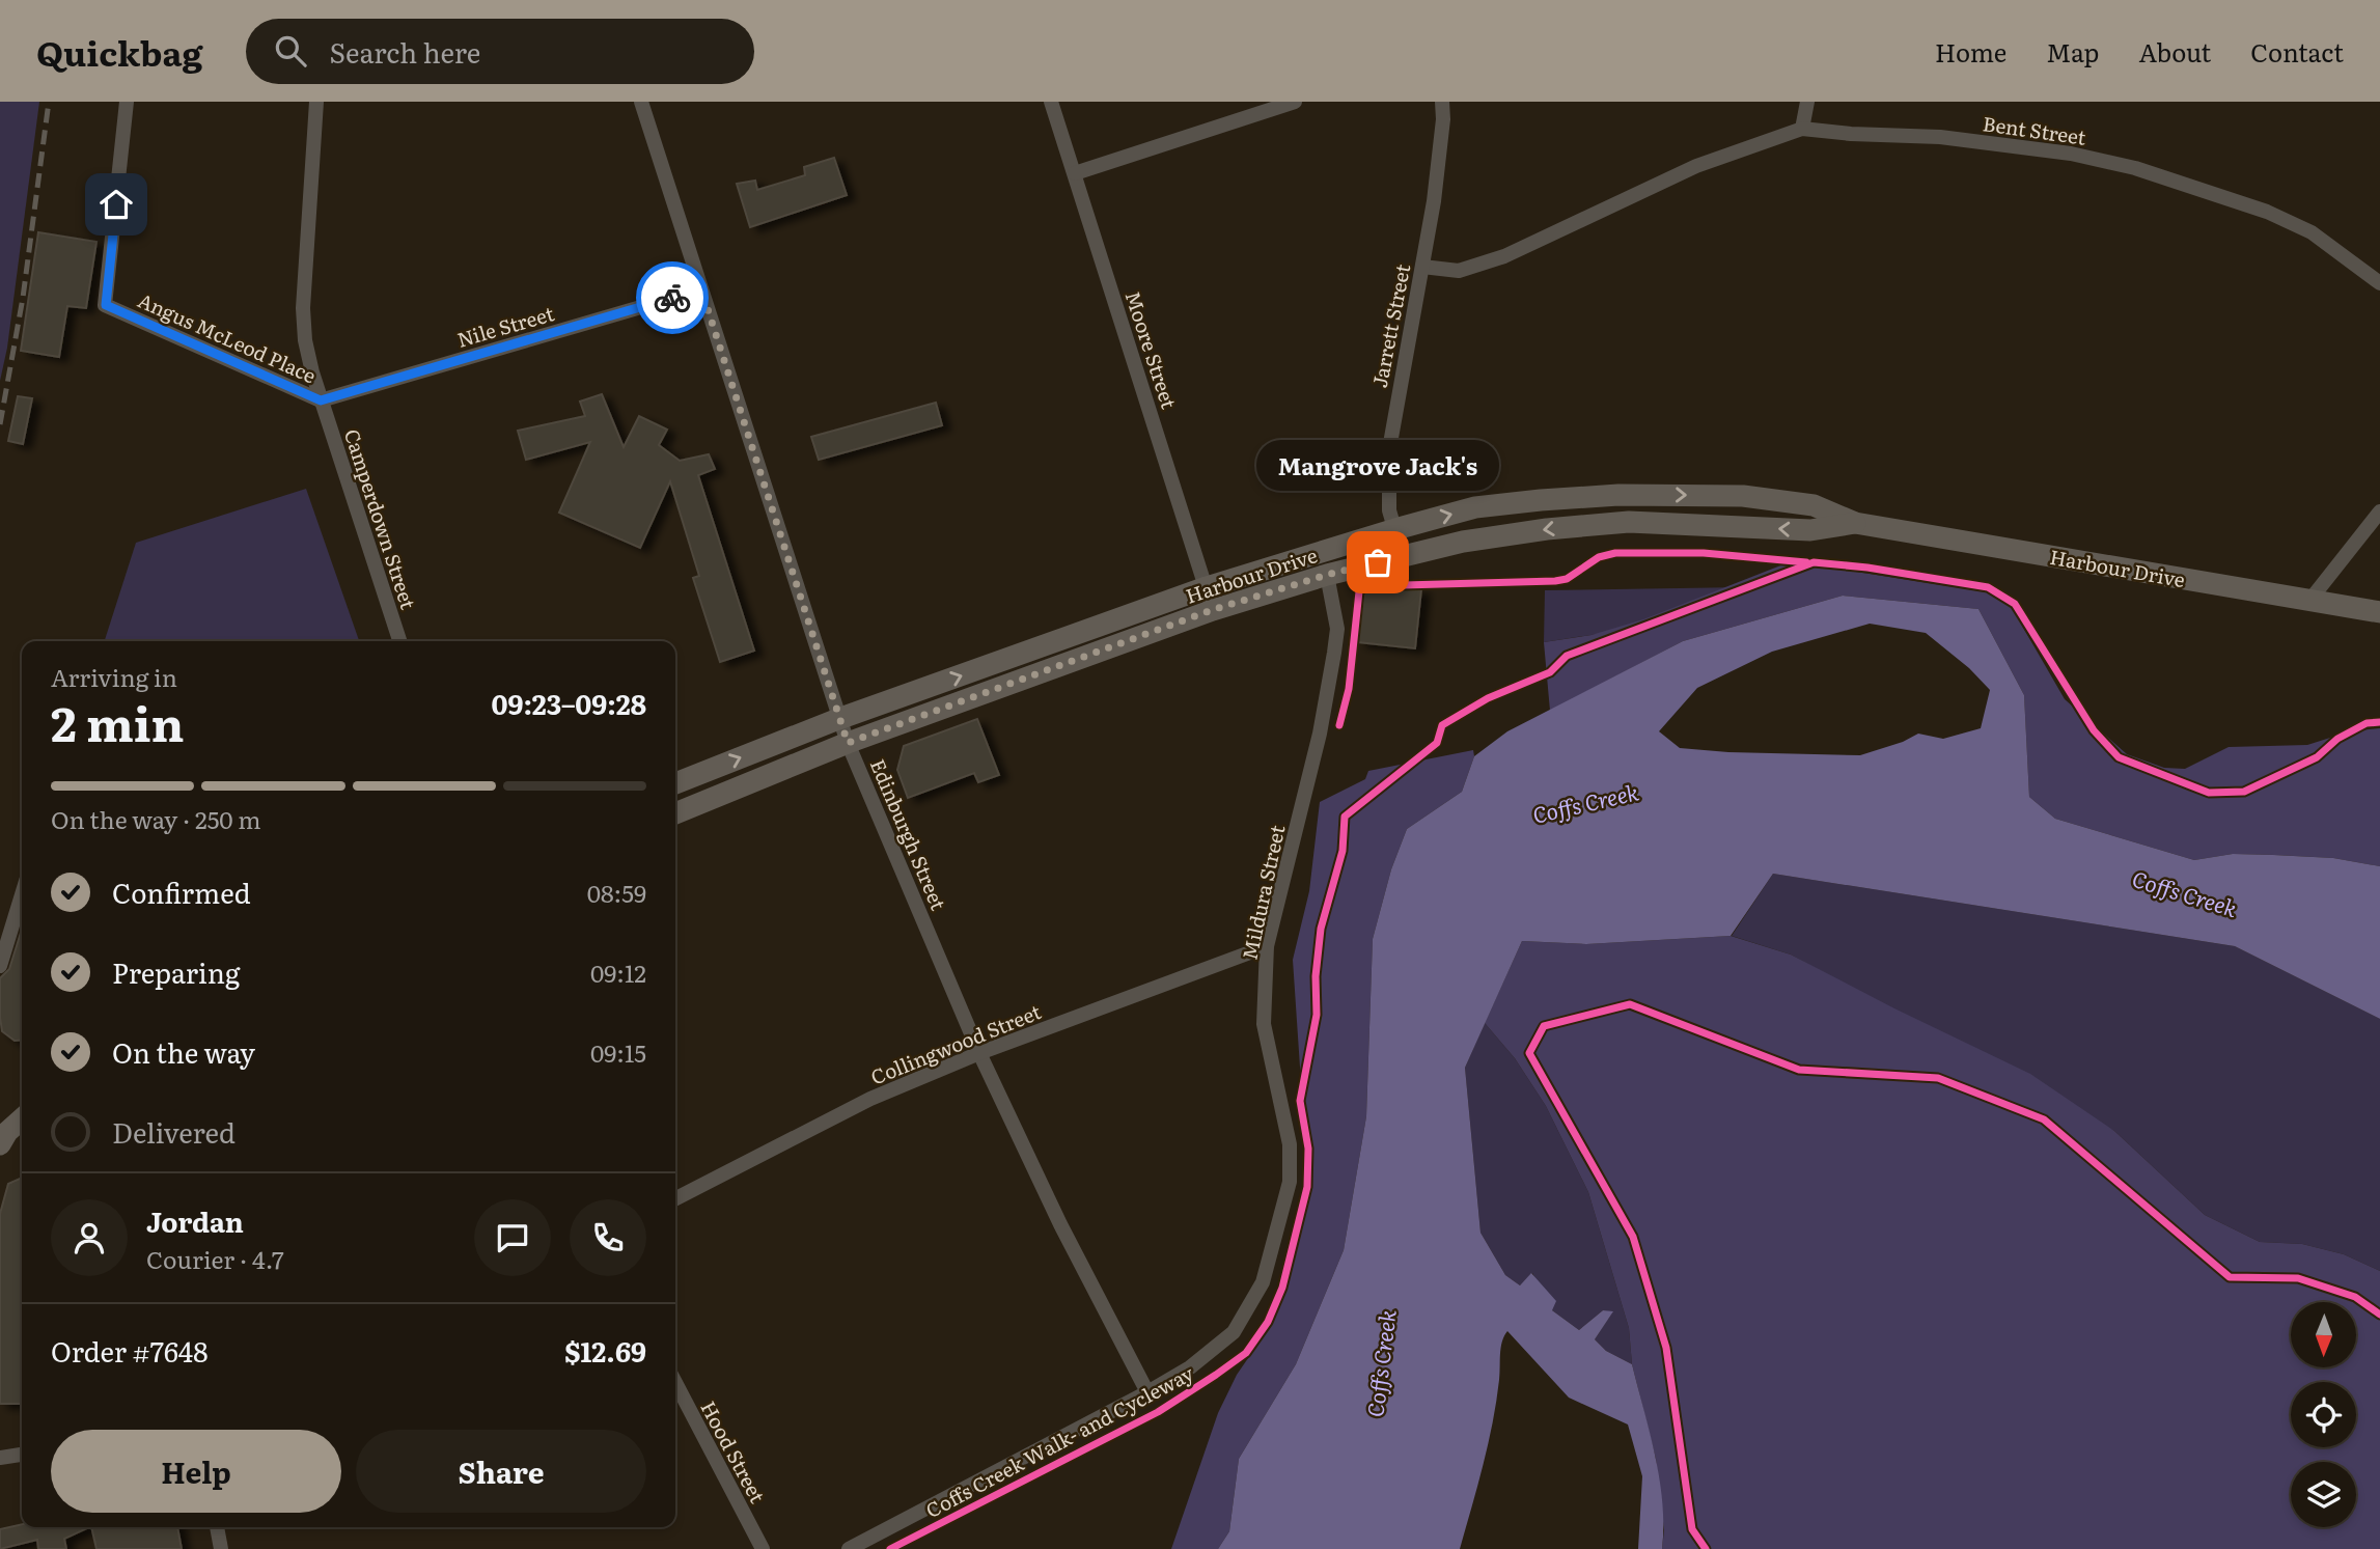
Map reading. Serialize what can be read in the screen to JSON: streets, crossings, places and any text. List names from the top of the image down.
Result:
{
  "streets": {
    "street": [
      "Bent Street",
      "Nile Street",
      "Jarrett Street",
      "Angus McLeod Place",
      "Moore Street",
      "Camperdown Street",
      "Harbour Drive",
      "Edinburgh Street",
      "Mildura Street",
      "Collingwood Street",
      "Hood Street"
    ],
    "cycle path": ["Coffs Creek Walk- and Cycleway"]
  },
  "crossings": [
    ["Bent Street", "Jarrett Street"],
    ["Nile Street", "Angus McLeod Place"],
    ["Nile Street", "Camperdown Street"],
    ["Nile Street", "Edinburgh Street"],
    ["Jarrett Street", "Harbour Drive"],
    ["Angus McLeod Place", "Camperdown Street"],
    ["Moore Street", "Harbour Drive"],
    ["Harbour Drive", "Edinburgh Street"],
    ["Harbour Drive", "Mildura Street"],
    ["Edinburgh Street", "Mildura Street"],
    ["Edinburgh Street", "Collingwood Street"],
    ["Mildura Street", "Collingwood Street"]
  ],
  "water": ["Coffs Creek"],
  "places": ["Mangrove Jack's"],
  "north": "bottom",
  "page": {
    "header": "Quickbag",
    "search": "Search here",
    "nav": [
      "Home",
      "Map",
      "About",
      "Contact"
    ],
    "bubble": "Mangrove Jack's",
    "heading": ["2 min", "Arriving in", "09:23–09:28"],
    "panel": [
      "Jordan",
      "Courier · 4.7",
      "Order #7648",
      "$12.69"
    ],
    "bar": "On the way · 250 m",
    "list": [
      ["Confirmed", "08:59"],
      ["Preparing", "09:12"],
      ["On the way", "09:15"],
      "Delivered"
    ],
    "buttons": ["Help", "Share"]
  }
}
